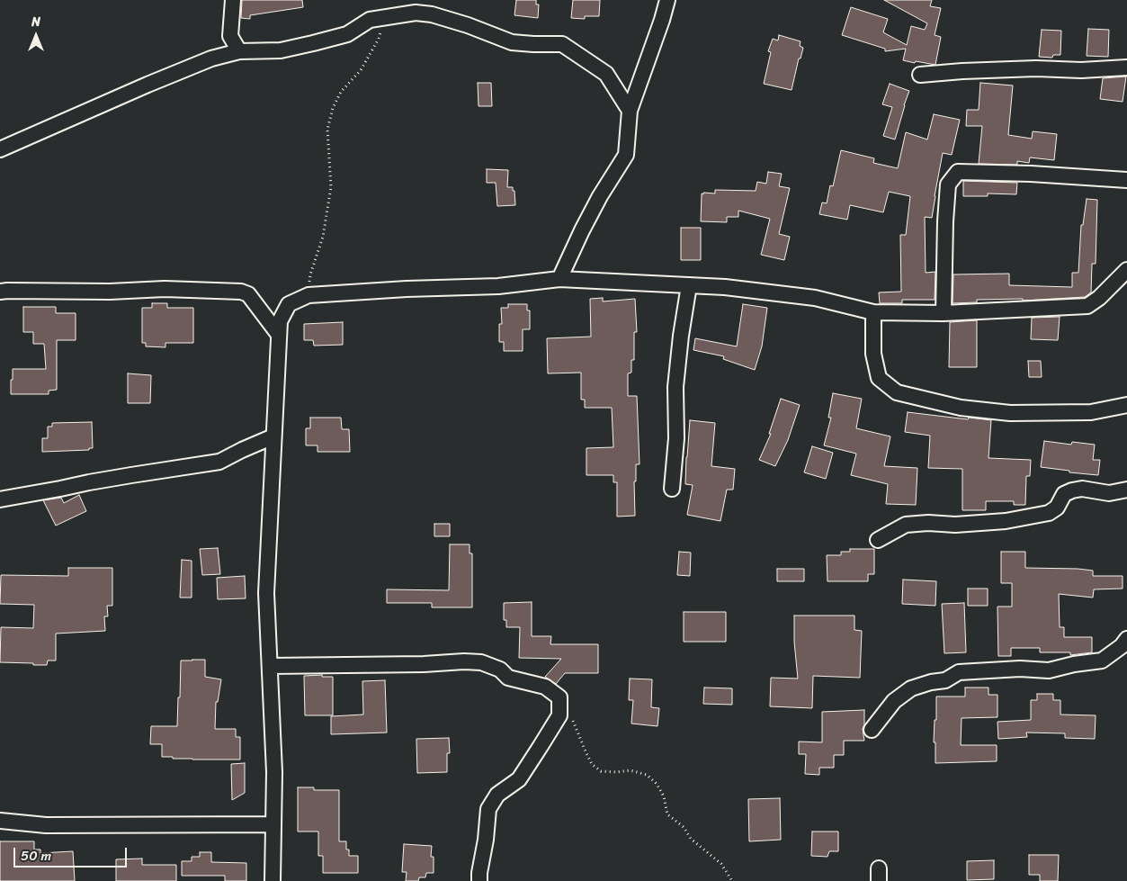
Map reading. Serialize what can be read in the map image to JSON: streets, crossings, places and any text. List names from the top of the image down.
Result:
{
  "scale_bar": "50 m",
  "north": "top"
}
